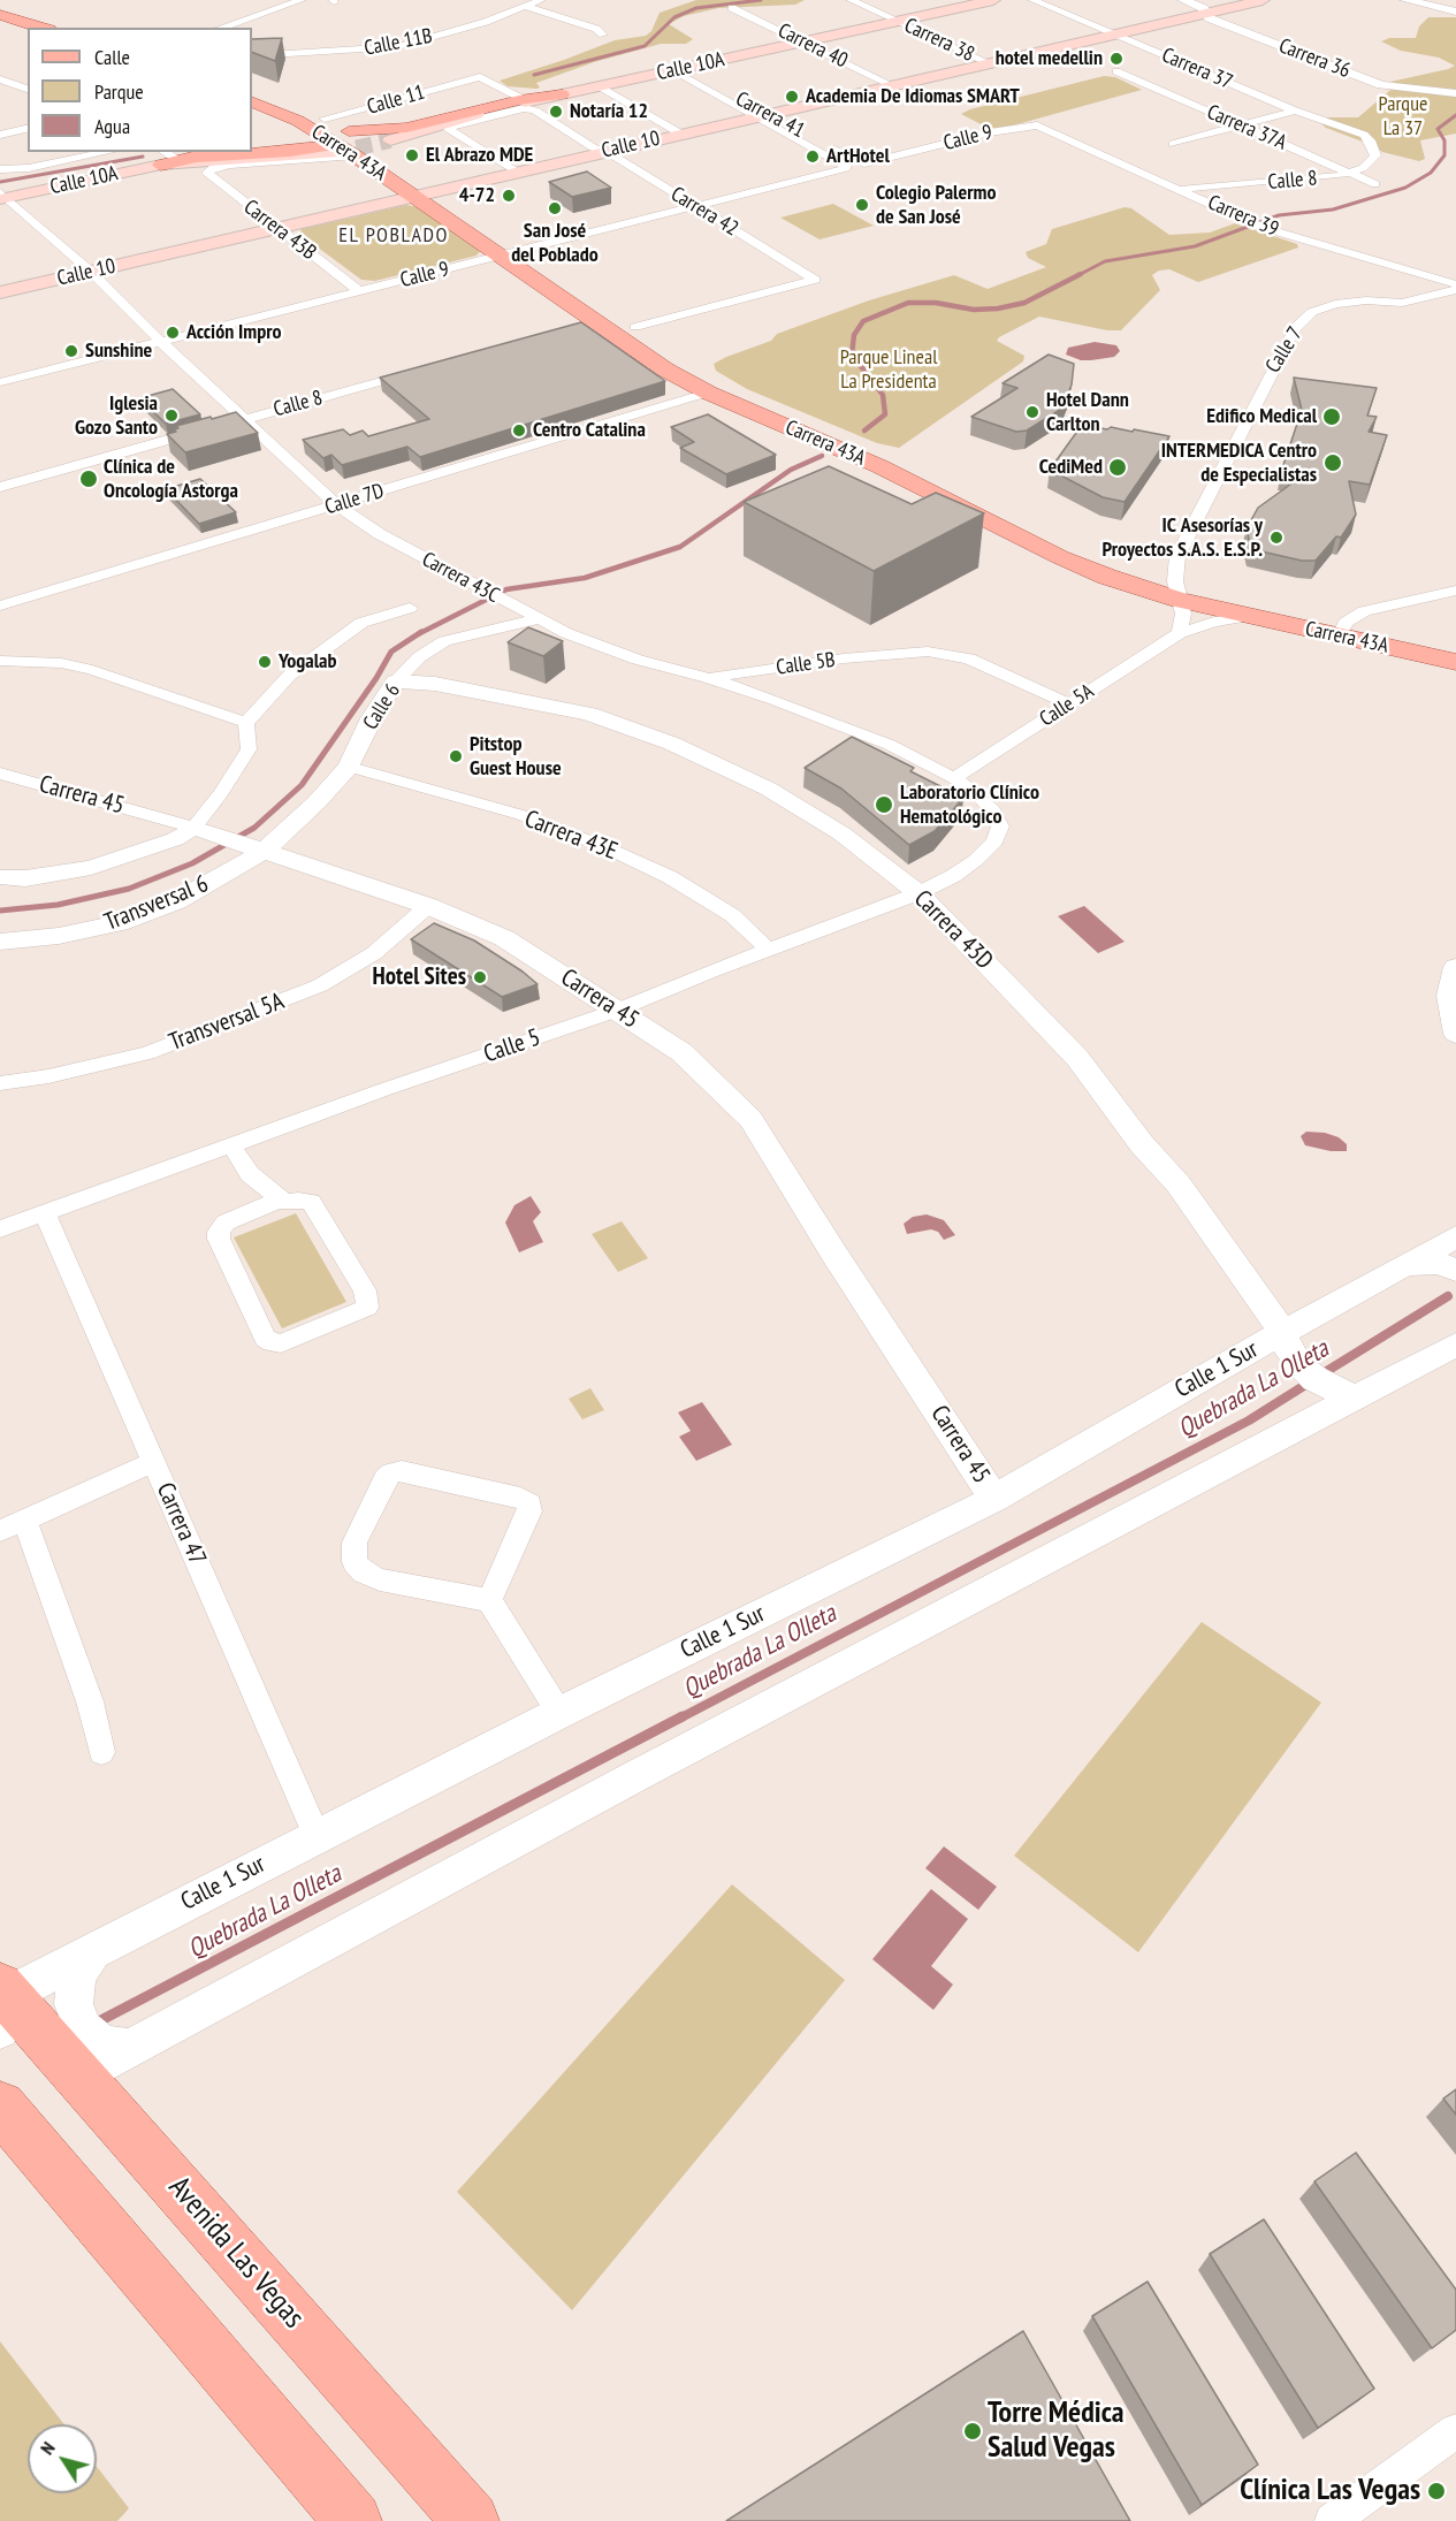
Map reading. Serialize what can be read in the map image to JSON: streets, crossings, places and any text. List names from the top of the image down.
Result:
{
  "streets": {
    "main road": [
      "Calle 10A",
      "Calle 10",
      "Carrera 43A",
      "Avenida Las Vegas"
    ],
    "street": [
      "Carrera 38",
      "Calle 11B",
      "Carrera 40",
      "Carrera 36",
      "Carrera 37",
      "Calle 11",
      "Carrera 41",
      "Carrera 37A",
      "Calle 9",
      "Calle 8",
      "Carrera 42",
      "Carrera 39",
      "Carrera 43B",
      "Calle 7",
      "Calle 7D",
      "Carrera 43C",
      "Calle 5B",
      "Calle 5A",
      "Calle 6",
      "Carrera 45",
      "Carrera 43E",
      "Transversal 6",
      "Carrera 43D",
      "Transversal 5A",
      "Calle 5",
      "Calle 1 Sur",
      "Carrera 47"
    ]
  },
  "crossings": [
    ["Carrera 38", "Calle 10A"],
    ["Carrera 38", "Calle 10"],
    ["Carrera 40", "Calle 10A"],
    ["Carrera 40", "Calle 10"],
    ["Carrera 36", "Calle 10"],
    ["Calle 10A", "Carrera 41"],
    ["Calle 10A", "Carrera 43C"],
    ["Carrera 37", "Calle 10"],
    ["Carrera 37", "Calle 8"],
    ["Calle 11", "Carrera 43A"],
    ["Calle 11", "Carrera 42"],
    ["Carrera 41", "Calle 9"],
    ["Carrera 41", "Calle 10"],
    ["Carrera 37A", "Calle 8"],
    ["Calle 9", "Carrera 43A"],
    ["Calle 9", "Carrera 42"],
    ["Calle 9", "Carrera 39"],
    ["Calle 9", "Carrera 43B"],
    ["Calle 9", "Carrera 43C"],
    ["Calle 10", "Carrera 43A"],
    ["Calle 10", "Carrera 42"],
    ["Calle 10", "Carrera 43B"],
    ["Calle 10", "Carrera 43C"],
    ["Carrera 43A", "Carrera 43B"],
    ["Carrera 43A", "Calle 7"],
    ["Carrera 43A", "Calle 7D"],
    ["Carrera 43A", "Calle 5A"],
    ["Calle 8", "Carrera 39"],
    ["Calle 8", "Carrera 43C"],
    ["Carrera 39", "Calle 7"],
    ["Calle 7D", "Carrera 43C"],
    ["Carrera 43C", "Calle 5B"],
    ["Carrera 43C", "Calle 5A"],
    ["Carrera 43C", "Calle 6"],
    ["Carrera 43C", "Calle 5"],
    ["Calle 5B", "Calle 5A"],
    ["Calle 6", "Carrera 45"],
    ["Calle 6", "Carrera 43E"],
    ["Calle 6", "Transversal 6"],
    ["Calle 6", "Carrera 43D"],
    ["Carrera 45", "Transversal 6"],
    ["Carrera 45", "Transversal 5A"],
    ["Carrera 45", "Calle 5"],
    ["Carrera 45", "Calle 1 Sur"],
    ["Carrera 43E", "Calle 5"],
    ["Carrera 43D", "Calle 5"],
    ["Carrera 43D", "Calle 1 Sur"],
    ["Calle 5", "Carrera 47"],
    ["Calle 1 Sur", "Carrera 47"],
    ["Calle 1 Sur", "Avenida Las Vegas"]
  ],
  "districts": ["EL POBLADO"],
  "water": ["Quebrada La Olleta"],
  "parks": ["Parque La 37", "Parque Lineal La Presidenta"],
  "places": [
    "hotel medellin",
    "Academia De Idiomas SMART",
    "Notaría 12",
    "El Abrazo MDE",
    "ArtHotel",
    "4-72",
    "Colegio Palermo de San José",
    "San José del Poblado",
    "Acción Impro",
    "Sunshine",
    "Hotel Dann Carlton",
    "Iglesia Gozo Santo",
    "Edifico Medical",
    "Centro Catalina",
    "INTERMEDICA Centro de Especialistas",
    "CediMed",
    "Clínica de Oncología Astorga",
    "IC Asesorías y Proyectos S.A.S. E.S.P.",
    "Yogalab",
    "Pitstop Guest House",
    "Laboratorio Clínico Hematológico",
    "Hotel Sites",
    "Torre Médica Salud Vegas",
    "Clínica Las Vegas"
  ],
  "legend": ["Calle", "Parque", "Agua"],
  "north": "top left"
}
